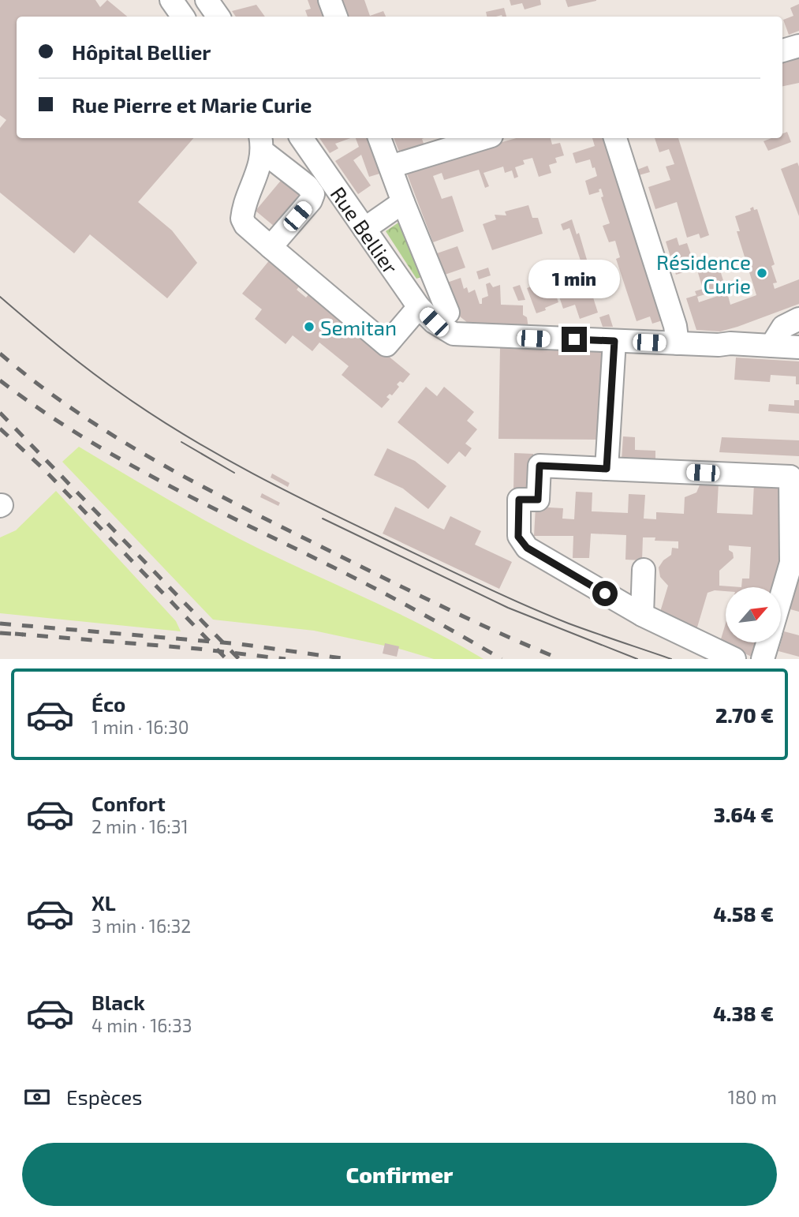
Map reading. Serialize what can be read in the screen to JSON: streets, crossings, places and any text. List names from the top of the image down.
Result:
{
  "streets": {
    "street": ["Rue Bellier"]
  },
  "places": ["Résidence Curie", "Semitan"],
  "north": "top right",
  "page": {
    "banner": ["Hôpital Bellier", "Rue Pierre et Marie Curie"],
    "bubble": "1 min",
    "list": [
      {
        "name": "Éco",
        "note": "1 min · 16:30",
        "value": "2.70 €"
      },
      {
        "name": "Confort",
        "note": "2 min · 16:31",
        "value": "3.64 €"
      },
      {
        "name": "XL",
        "note": "3 min · 16:32",
        "value": "4.58 €"
      },
      {
        "name": "Black",
        "note": "4 min · 16:33",
        "value": "4.38 €"
      }
    ],
    "pay": ["Espèces", "180 m"],
    "buttons": "Confirmer"
  }
}
